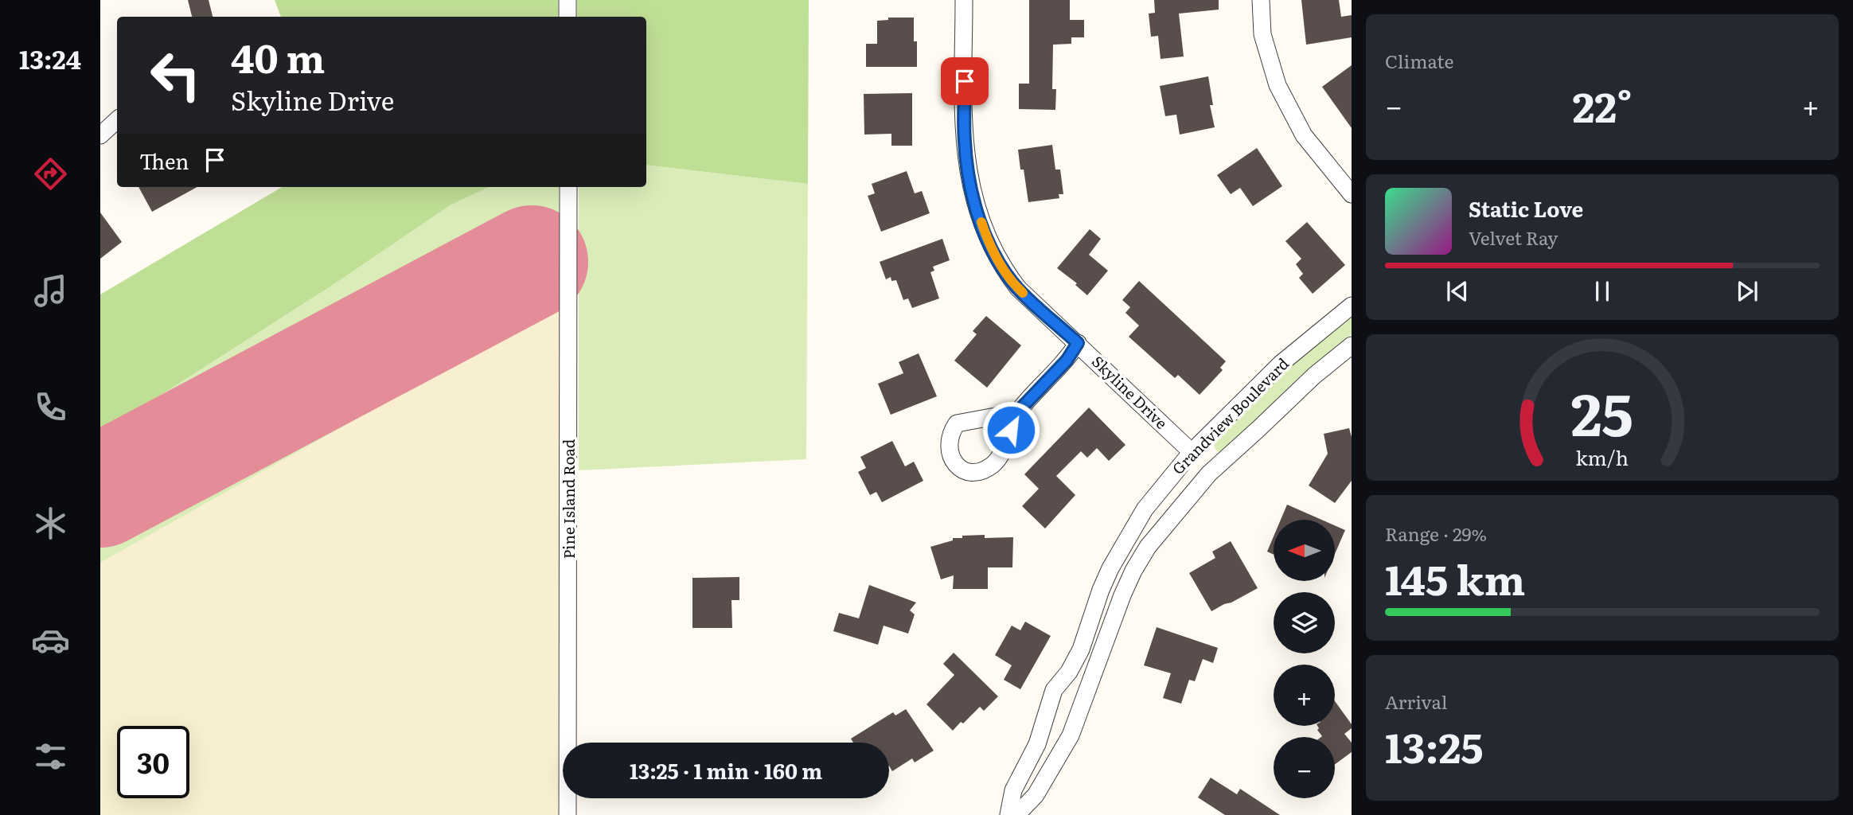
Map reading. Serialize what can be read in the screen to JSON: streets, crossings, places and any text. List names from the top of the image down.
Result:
{
  "streets": {
    "street": ["Skyline Drive", "Grandview Boulevard", "Pine Island Road"]
  },
  "crossings": [
    ["Skyline Drive", "Grandview Boulevard"]
  ],
  "north": "left",
  "page": {
    "tabs": "13:24",
    "tile": [
      "Climate",
      ["Range · 29%", "145 km"],
      ["Arrival", "13:25"]
    ],
    "turn": ["40 m", "Skyline Drive"],
    "heat": ["−", "22°", "+"],
    "then": "Then",
    "song": ["Static Love", "Velvet Ray"],
    "map_buttons": ["+", "−"],
    "limit": "30",
    "trip": "13:25 · 1 min · 160 m",
    "gauge": ["25", "km/h"]
  }
}
